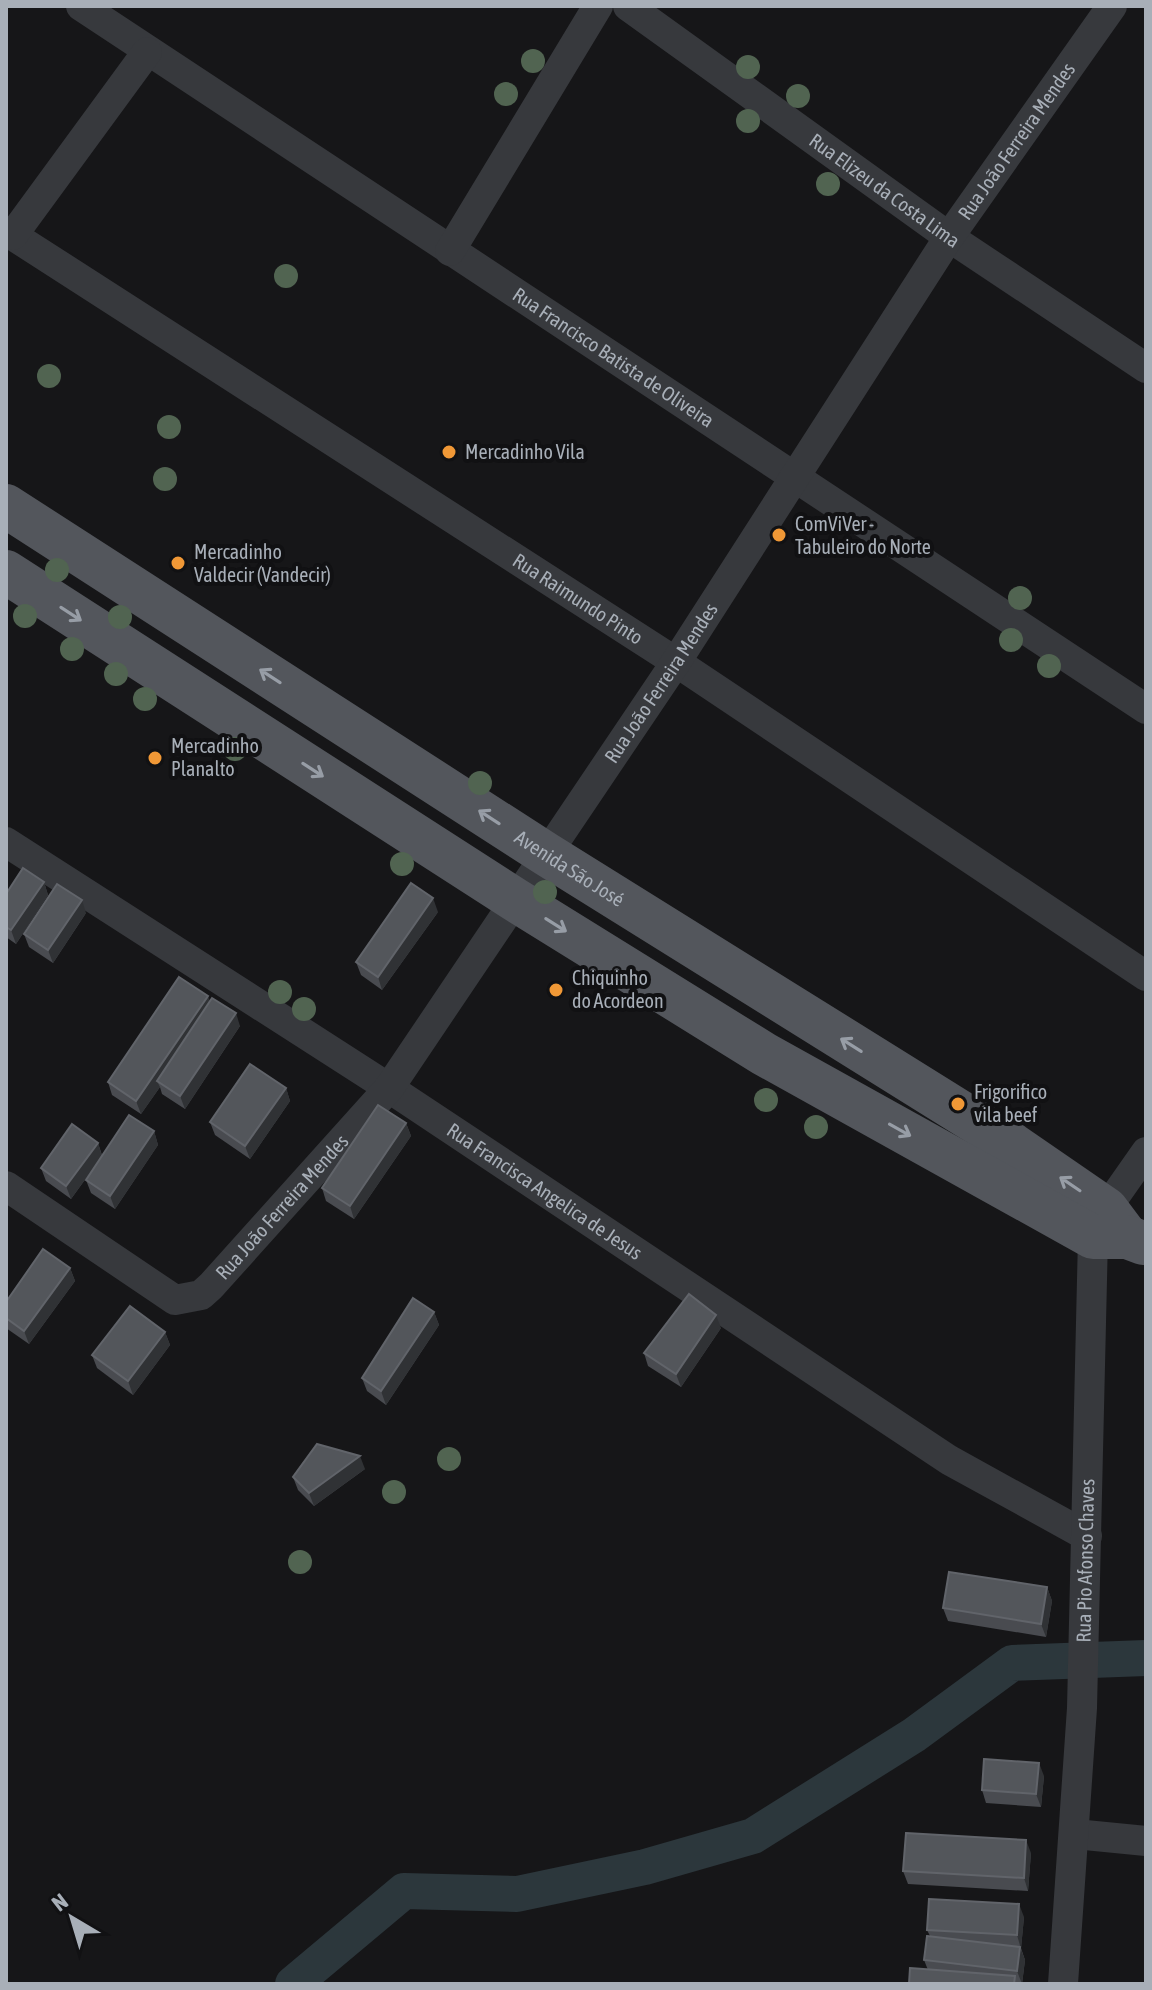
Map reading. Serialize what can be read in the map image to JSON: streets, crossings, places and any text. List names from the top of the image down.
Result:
{
  "streets": {
    "main road": ["Avenida São José"],
    "street": [
      "Rua João Ferreira Mendes",
      "Rua Elizeu da Costa Lima",
      "Rua Francisco Batista de Oliveira",
      "Rua Raimundo Pinto",
      "Rua Francisca Angelica de Jesus",
      "Rua Pio Afonso Chaves"
    ]
  },
  "crossings": [
    ["Rua João Ferreira Mendes", "Rua Elizeu da Costa Lima"],
    ["Rua João Ferreira Mendes", "Rua Francisco Batista de Oliveira"],
    ["Rua João Ferreira Mendes", "Rua Raimundo Pinto"],
    ["Rua João Ferreira Mendes", "Avenida São José"],
    ["Rua João Ferreira Mendes", "Rua Francisca Angelica de Jesus"],
    ["Avenida São José", "Rua Pio Afonso Chaves"],
    ["Rua Francisca Angelica de Jesus", "Rua Pio Afonso Chaves"]
  ],
  "places": [
    "Mercadinho Vila",
    "ComViVer - Tabuleiro do Norte",
    "Mercadinho Valdecir (Vandecir)",
    "Mercadinho Planalto",
    "Chiquinho do Acordeon",
    "Frigorifico vila beef"
  ],
  "north": "top left"
}
